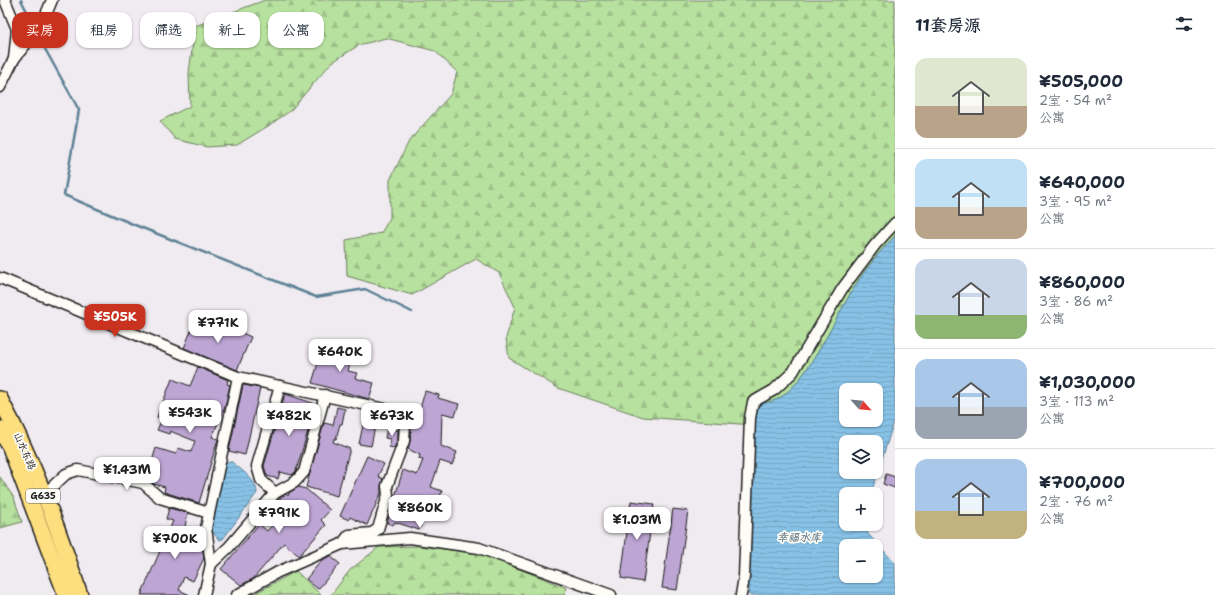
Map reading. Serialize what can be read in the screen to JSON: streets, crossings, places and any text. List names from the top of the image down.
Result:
{
  "streets": {
    "highway": ["山水东路", "G635"]
  },
  "water": ["幸福水库"],
  "north": "bottom right",
  "page": {
    "heading": "11套房源",
    "chip": [
      "买房",
      "租房",
      "筛选",
      "新上",
      "公寓"
    ],
    "list": [
      {
        "name": "¥505,000",
        "note": "2室 · 54 m² · 公寓"
      },
      {
        "name": "¥640,000",
        "note": "3室 · 95 m² · 公寓"
      },
      {
        "name": "¥860,000",
        "note": "3室 · 86 m² · 公寓"
      },
      {
        "name": "¥1,030,000",
        "note": "3室 · 113 m² · 公寓"
      },
      {
        "name": "¥700,000",
        "note": "2室 · 76 m² · 公寓"
      }
    ],
    "price": [
      "¥505K",
      "¥771K",
      "¥640K",
      "¥543K",
      "¥482K",
      "¥673K",
      "¥1.43M",
      "¥860K",
      "¥791K",
      "¥1.03M",
      "¥700K"
    ],
    "map_buttons": ["+", "−"]
  }
}
